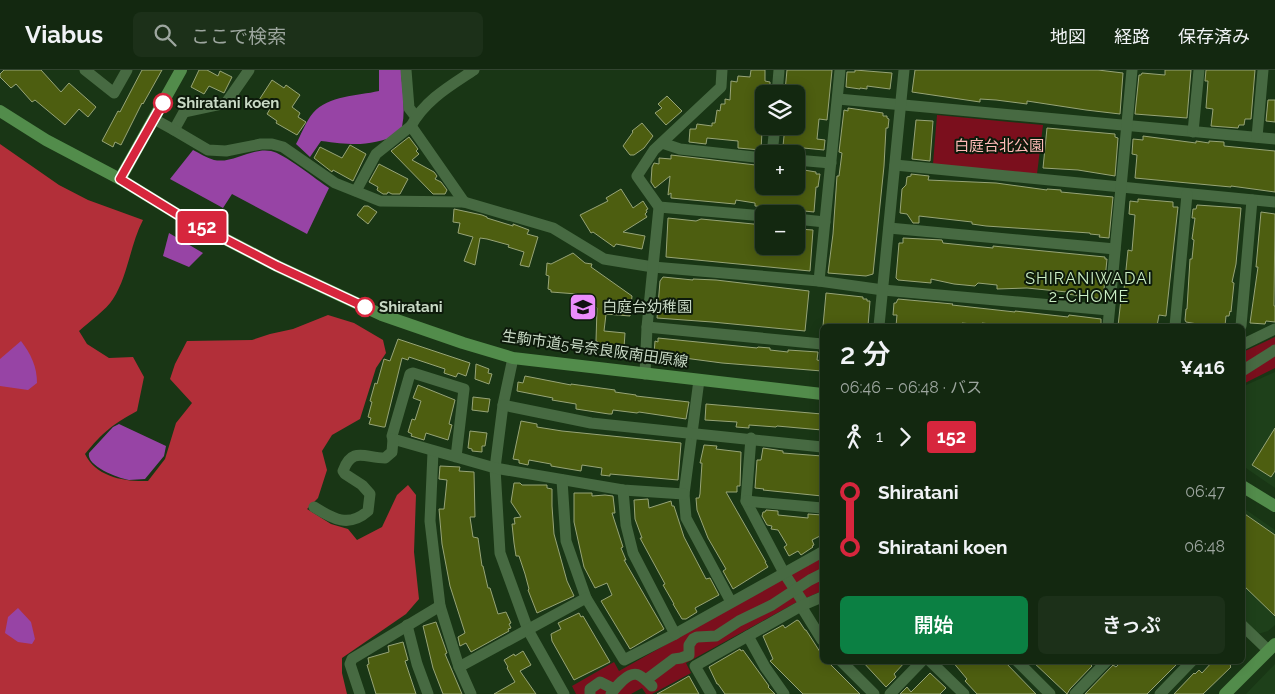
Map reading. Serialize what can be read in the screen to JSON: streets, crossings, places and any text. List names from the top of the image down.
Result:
{
  "streets": {
    "street": ["生駒市道5号奈良阪南田原線"]
  },
  "districts": ["SHIRANIWADAI 2-CHOME"],
  "parks": ["白庭台北公園"],
  "places": {
    "other": ["Shiratani koen", "Shiratani"],
    "school or university": ["白庭台幼稚園"]
  },
  "lines": ["bus line 152"],
  "page": {
    "header": "Viabus",
    "search": "ここで検索",
    "nav": ["地図", "経路", "保存済み"],
    "on_map": "152",
    "map_buttons": ["+", "−"],
    "heading": ["2 分", "06:46 – 06:48 · バス", "¥416"],
    "legs": ["1", "152"],
    "list": [
      {
        "name": "Shiratani",
        "value": "06:47"
      },
      {
        "name": "Shiratani koen",
        "value": "06:48"
      }
    ],
    "buttons": ["開始", "きっぷ"]
  }
}
